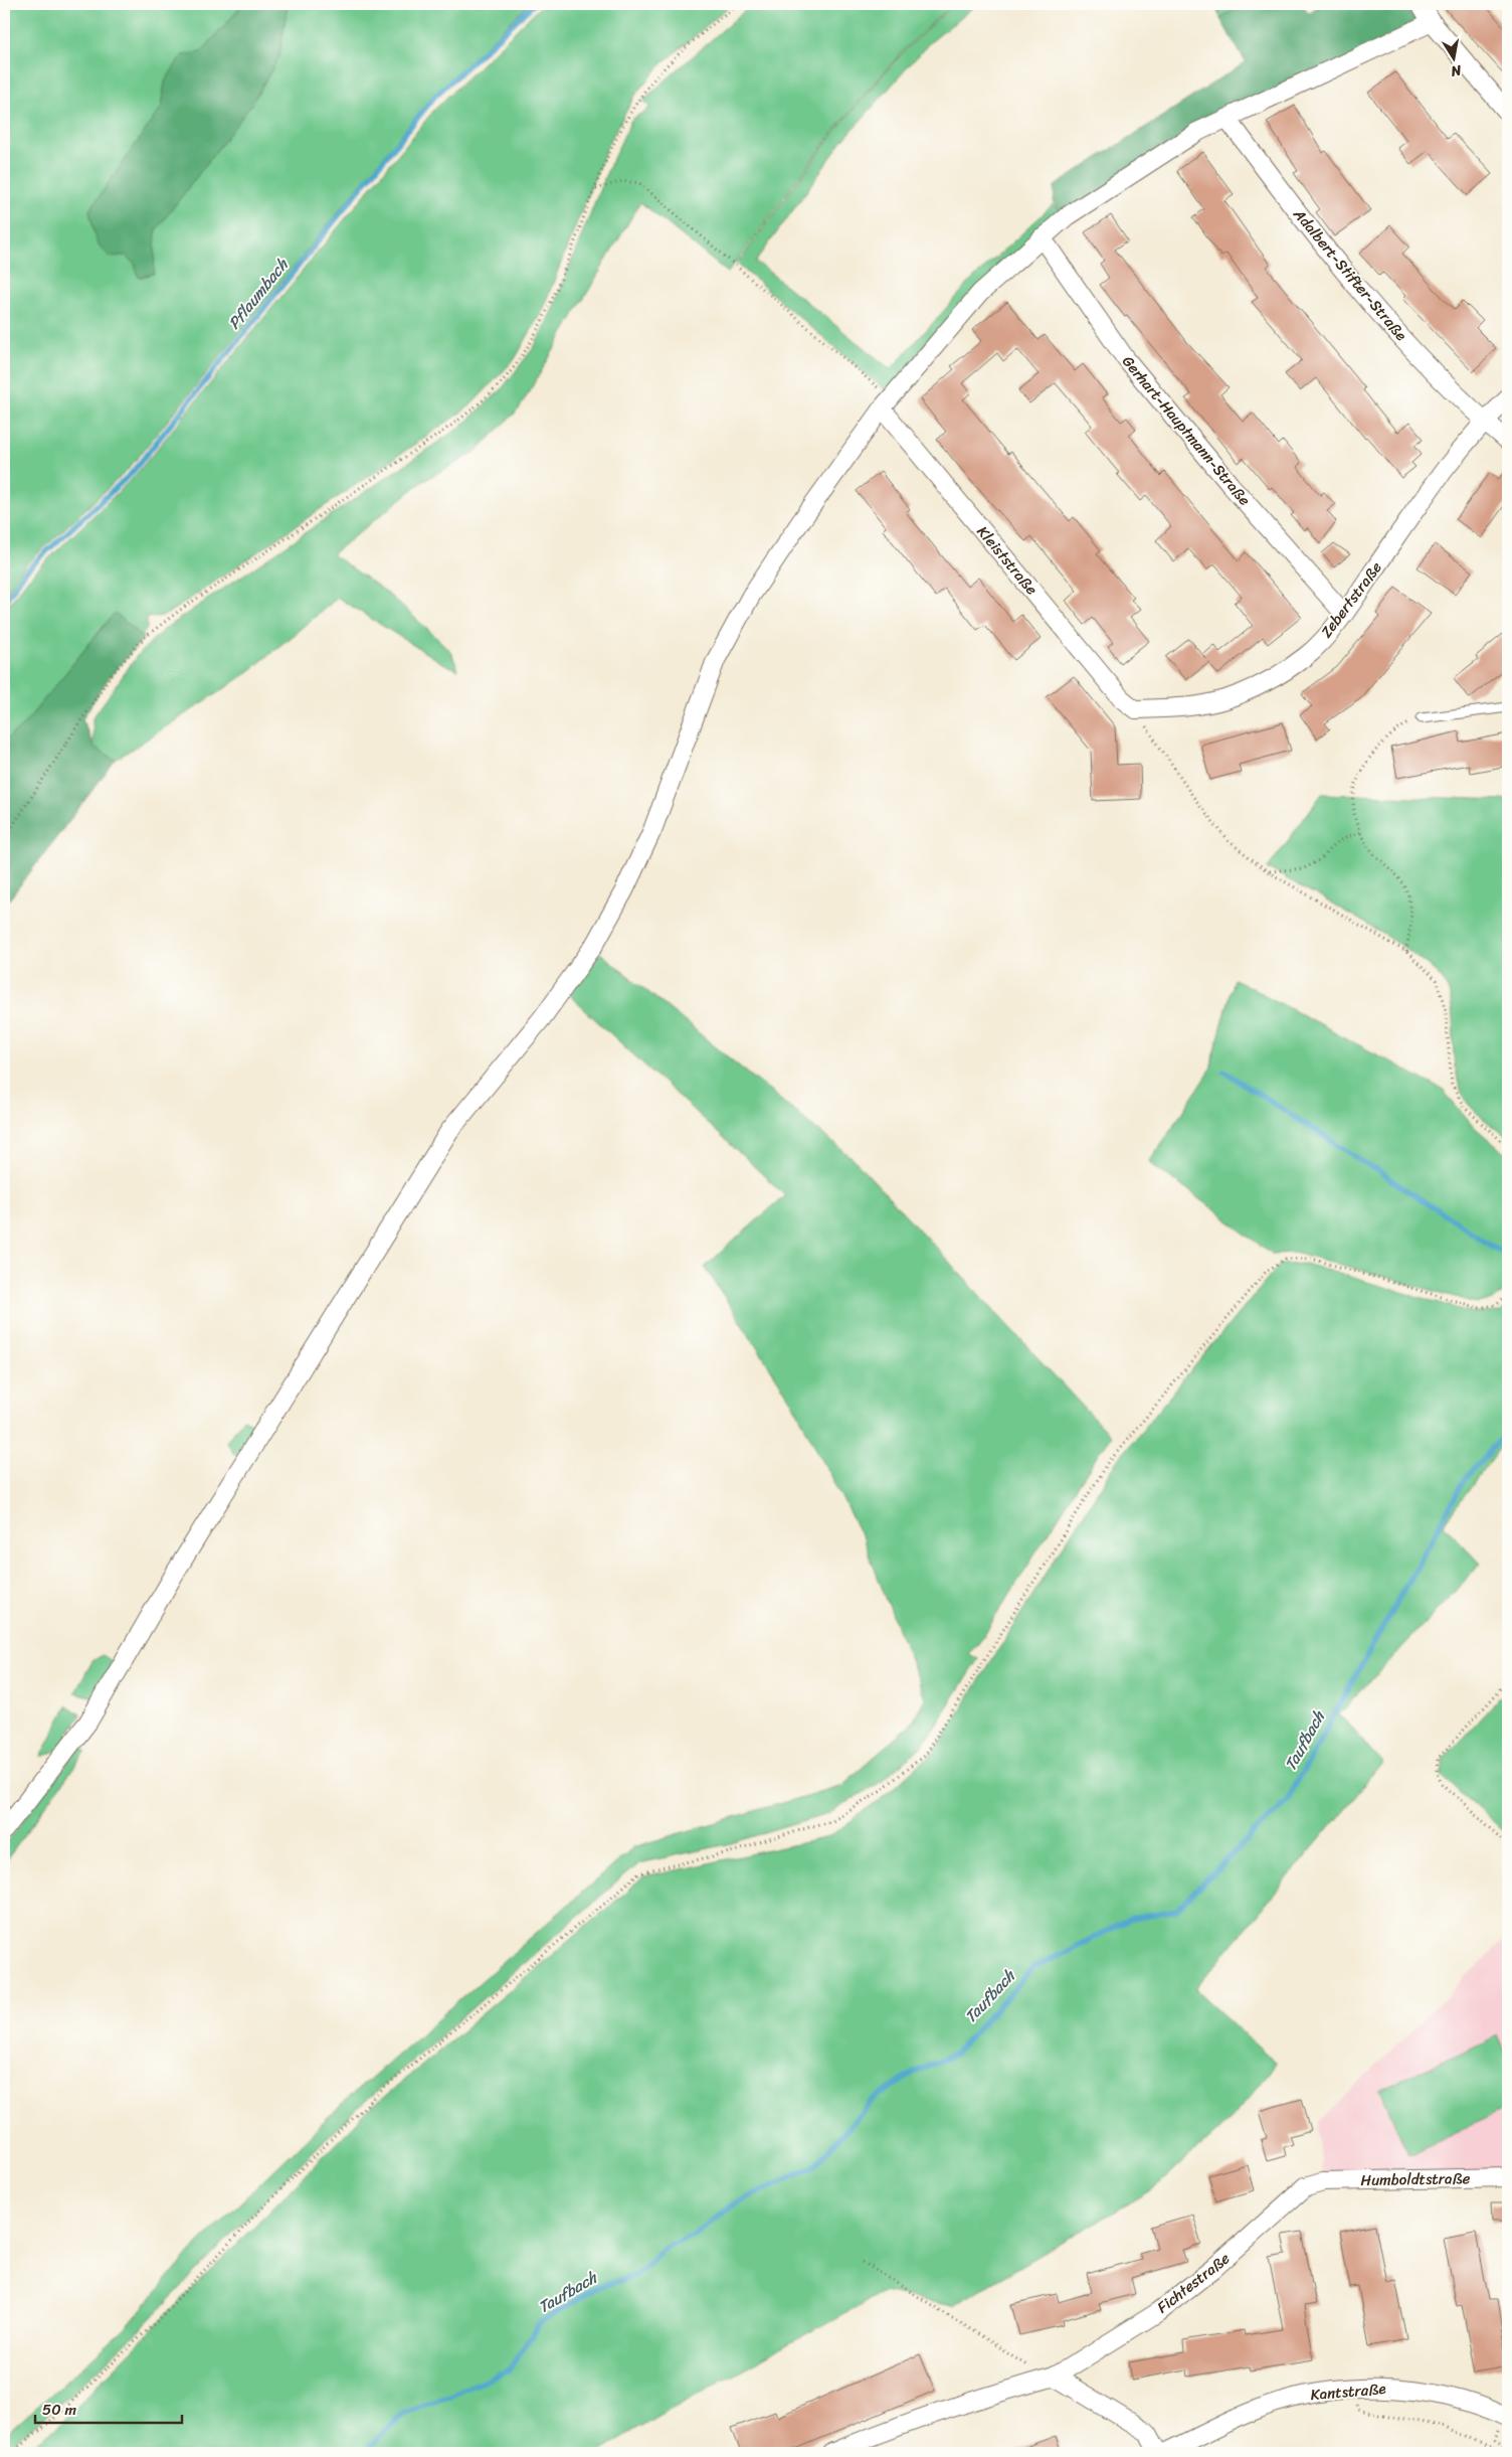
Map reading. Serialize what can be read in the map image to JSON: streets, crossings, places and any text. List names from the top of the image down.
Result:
{
  "streets": {
    "street": [
      "Adalbert-Stifter-Straße",
      "Gerhart-Hauptmann-Straße",
      "Kleiststraße",
      "Zebertstraße",
      "Humboldtstraße",
      "Fichtestraße",
      "Kantstraße"
    ]
  },
  "crossings": [
    ["Adalbert-Stifter-Straße", "Zebertstraße"],
    ["Gerhart-Hauptmann-Straße", "Zebertstraße"],
    ["Kleiststraße", "Zebertstraße"],
    ["Humboldtstraße", "Fichtestraße"]
  ],
  "water": ["Pflaumbach", "Taufbach"],
  "scale_bar": "50 m",
  "north": "bottom"
}
